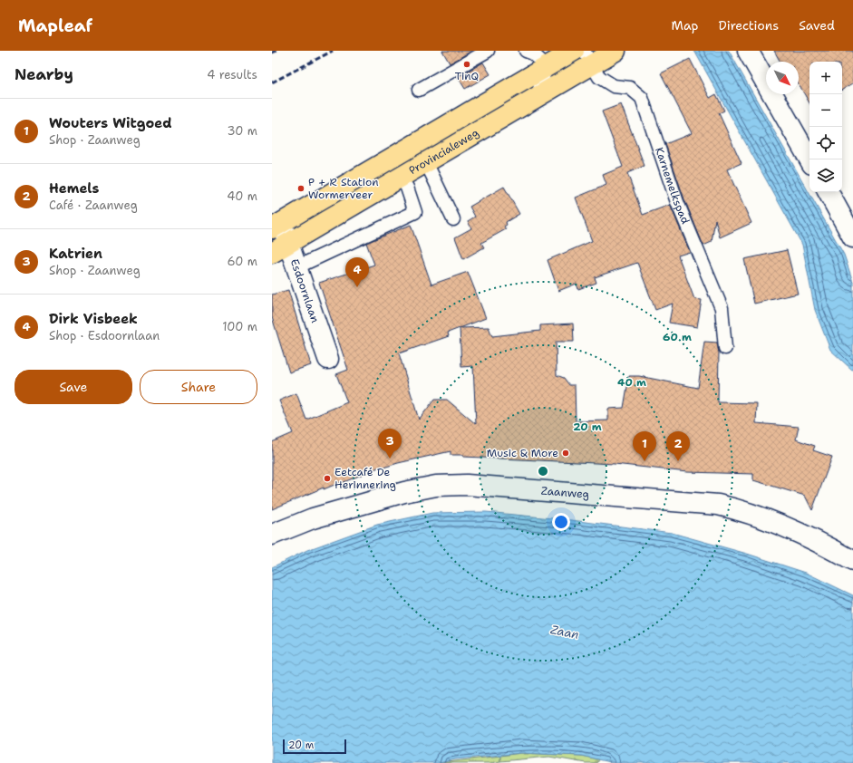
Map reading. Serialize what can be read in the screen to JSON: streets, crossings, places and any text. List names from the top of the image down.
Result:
{
  "streets": {
    "main road": ["Provincialeweg"],
    "street": ["Esdoornlaan", "Zaanweg"],
    "lane": ["Karnemelkspad"]
  },
  "crossings": [
    ["Provincialeweg", "Karnemelkspad"],
    ["Provincialeweg", "Esdoornlaan"]
  ],
  "water": ["Zaan"],
  "places": [
    "TinQ",
    "P + R Station Wormerveer",
    "Music & More",
    "Eetcafé De Herinnering"
  ],
  "scale_bar": "20 m",
  "north": "bottom right",
  "page": {
    "header": "Mapleaf",
    "nav": ["Map", "Directions", "Saved"],
    "heading": ["Nearby", "4 results"],
    "map_buttons": ["+", "−"],
    "list": [
      {
        "mark": "1",
        "name": "Wouters Witgoed",
        "note": "Shop · Zaanweg",
        "value": "30 m"
      },
      {
        "mark": "2",
        "name": "Hemels",
        "note": "Café · Zaanweg",
        "value": "40 m"
      },
      {
        "mark": "3",
        "name": "Katrien",
        "note": "Shop · Zaanweg",
        "value": "60 m"
      },
      {
        "mark": "4",
        "name": "Dirk Visbeek",
        "note": "Shop · Esdoornlaan",
        "value": "100 m"
      }
    ],
    "pins": [
      "4",
      "3",
      "1",
      "2"
    ],
    "buttons": ["Save", "Share"],
    "scale": "20 m"
  },
  "rings": ["60 m", "40 m", "20 m"]
}
